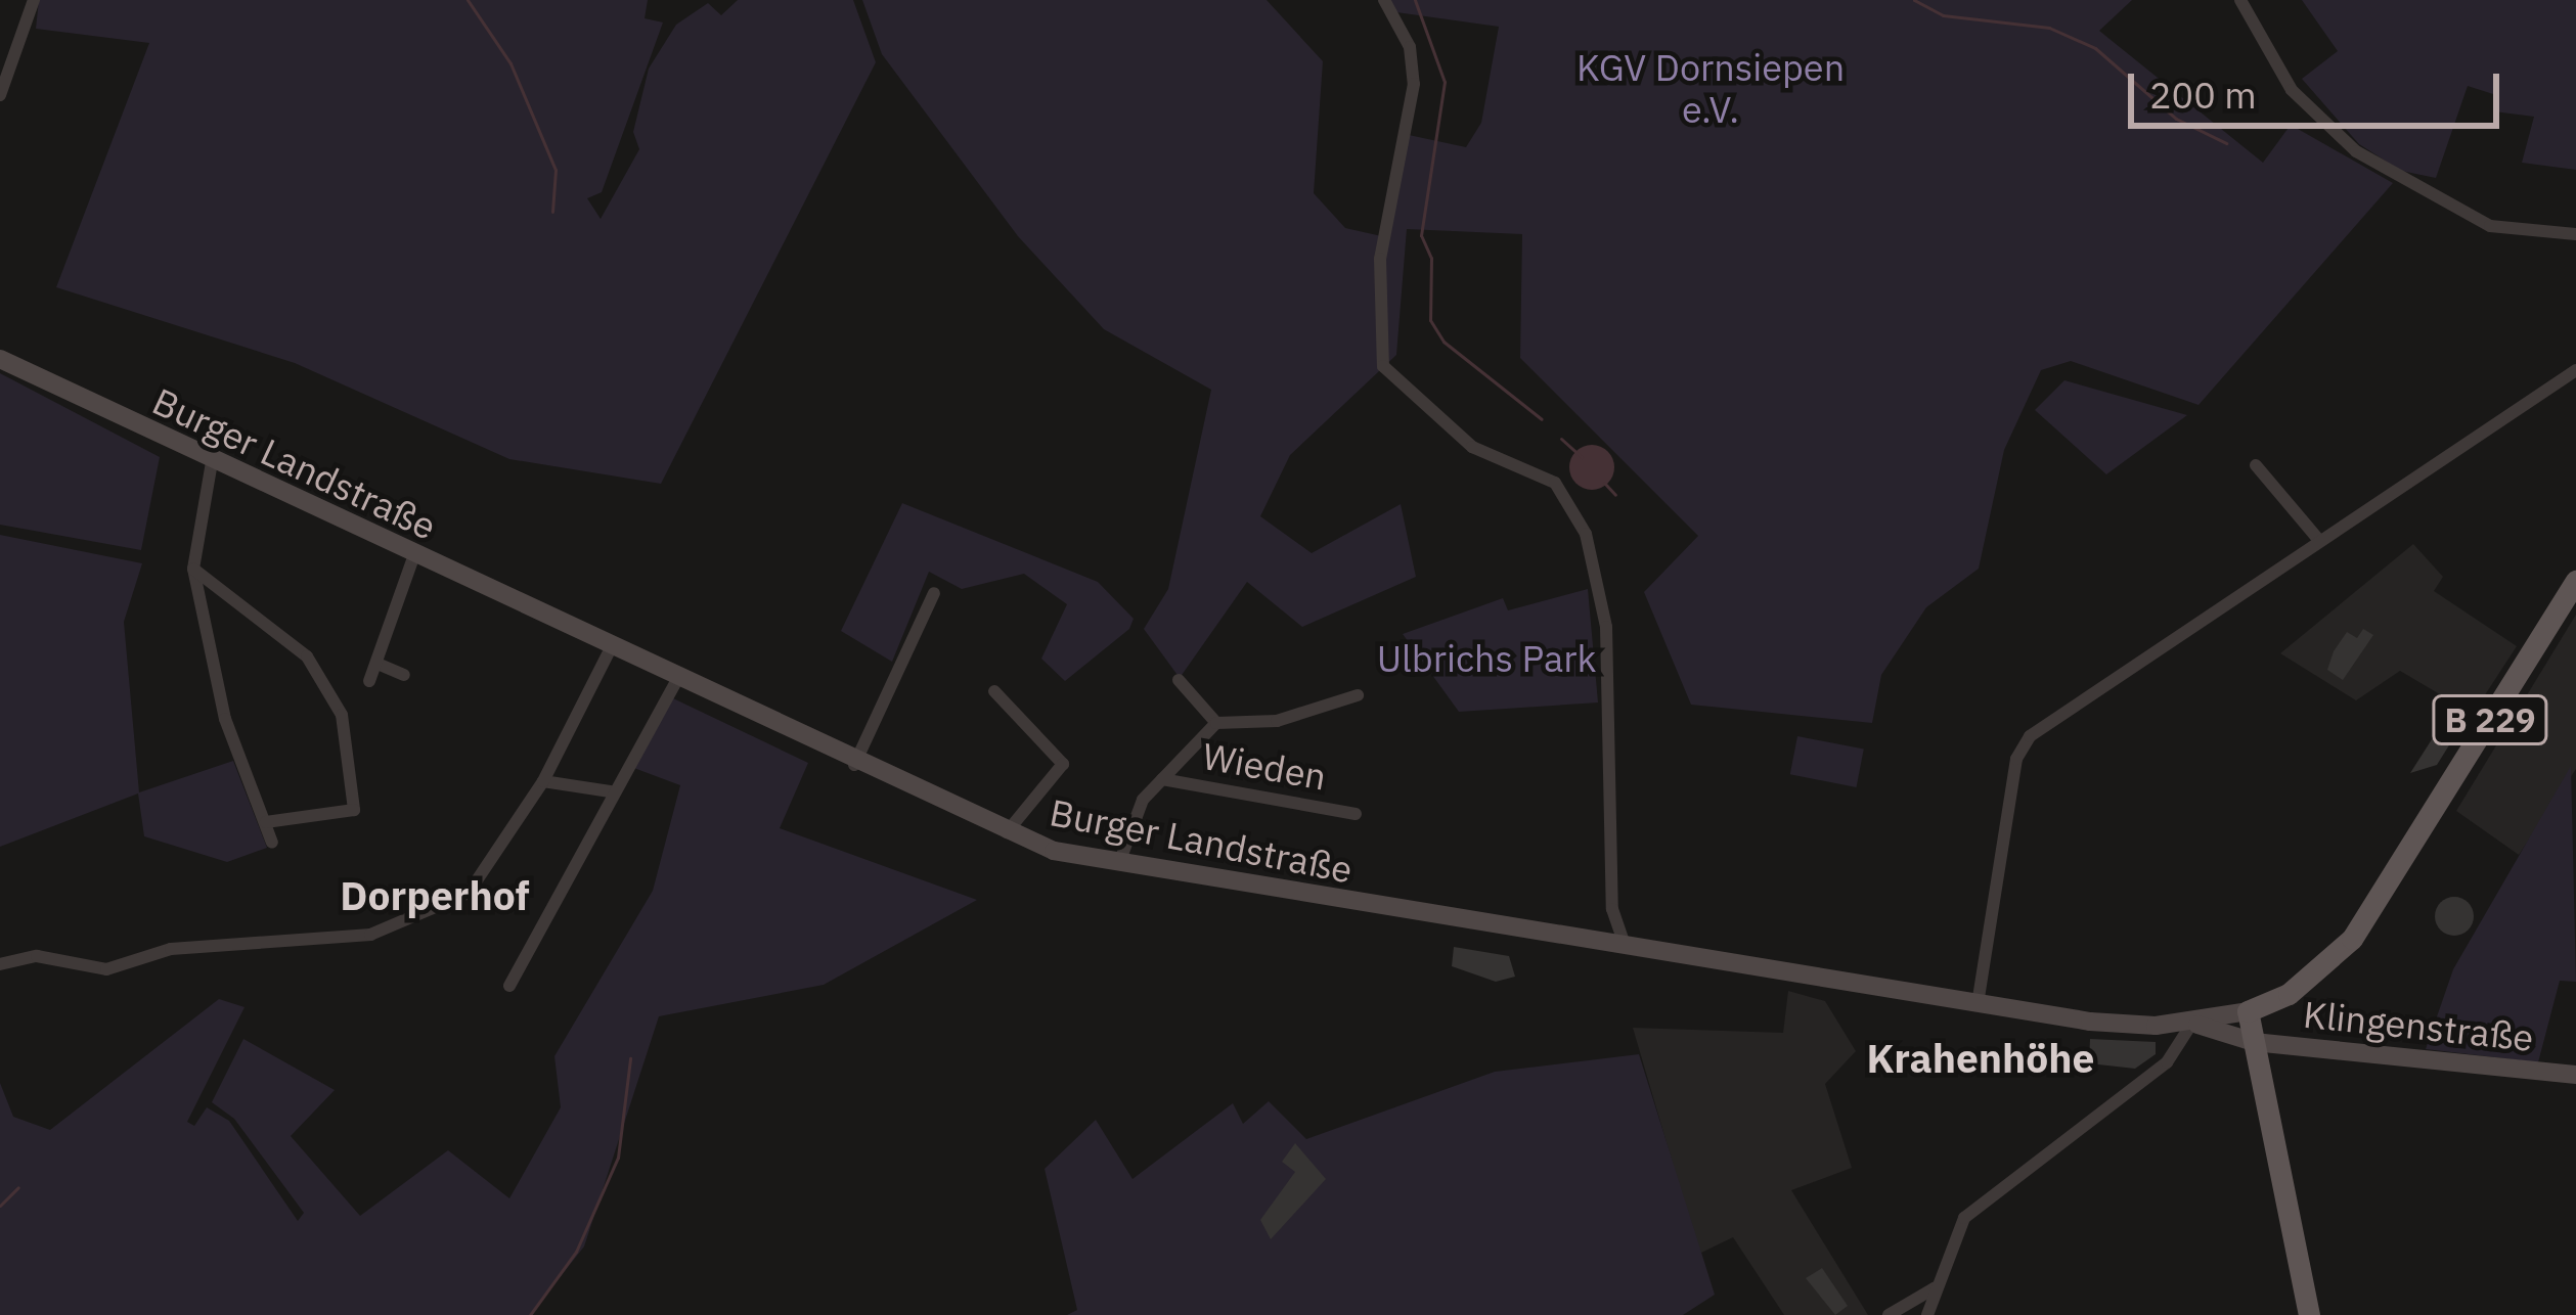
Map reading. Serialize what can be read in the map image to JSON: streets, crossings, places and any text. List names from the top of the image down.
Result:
{
  "streets": {
    "main road": ["Burger Landstraße", "B 229", "Klingenstraße"],
    "street": ["Wieden"]
  },
  "crossings": [
    ["Burger Landstraße", "B 229"],
    ["Burger Landstraße", "Wieden"],
    ["Burger Landstraße", "Klingenstraße"]
  ],
  "districts": ["Dorperhof", "Krahenhöhe"],
  "parks": ["KGV Dornsiepen e.V.", "Ulbrichs Park"],
  "scale_bar": "200 m"
}
